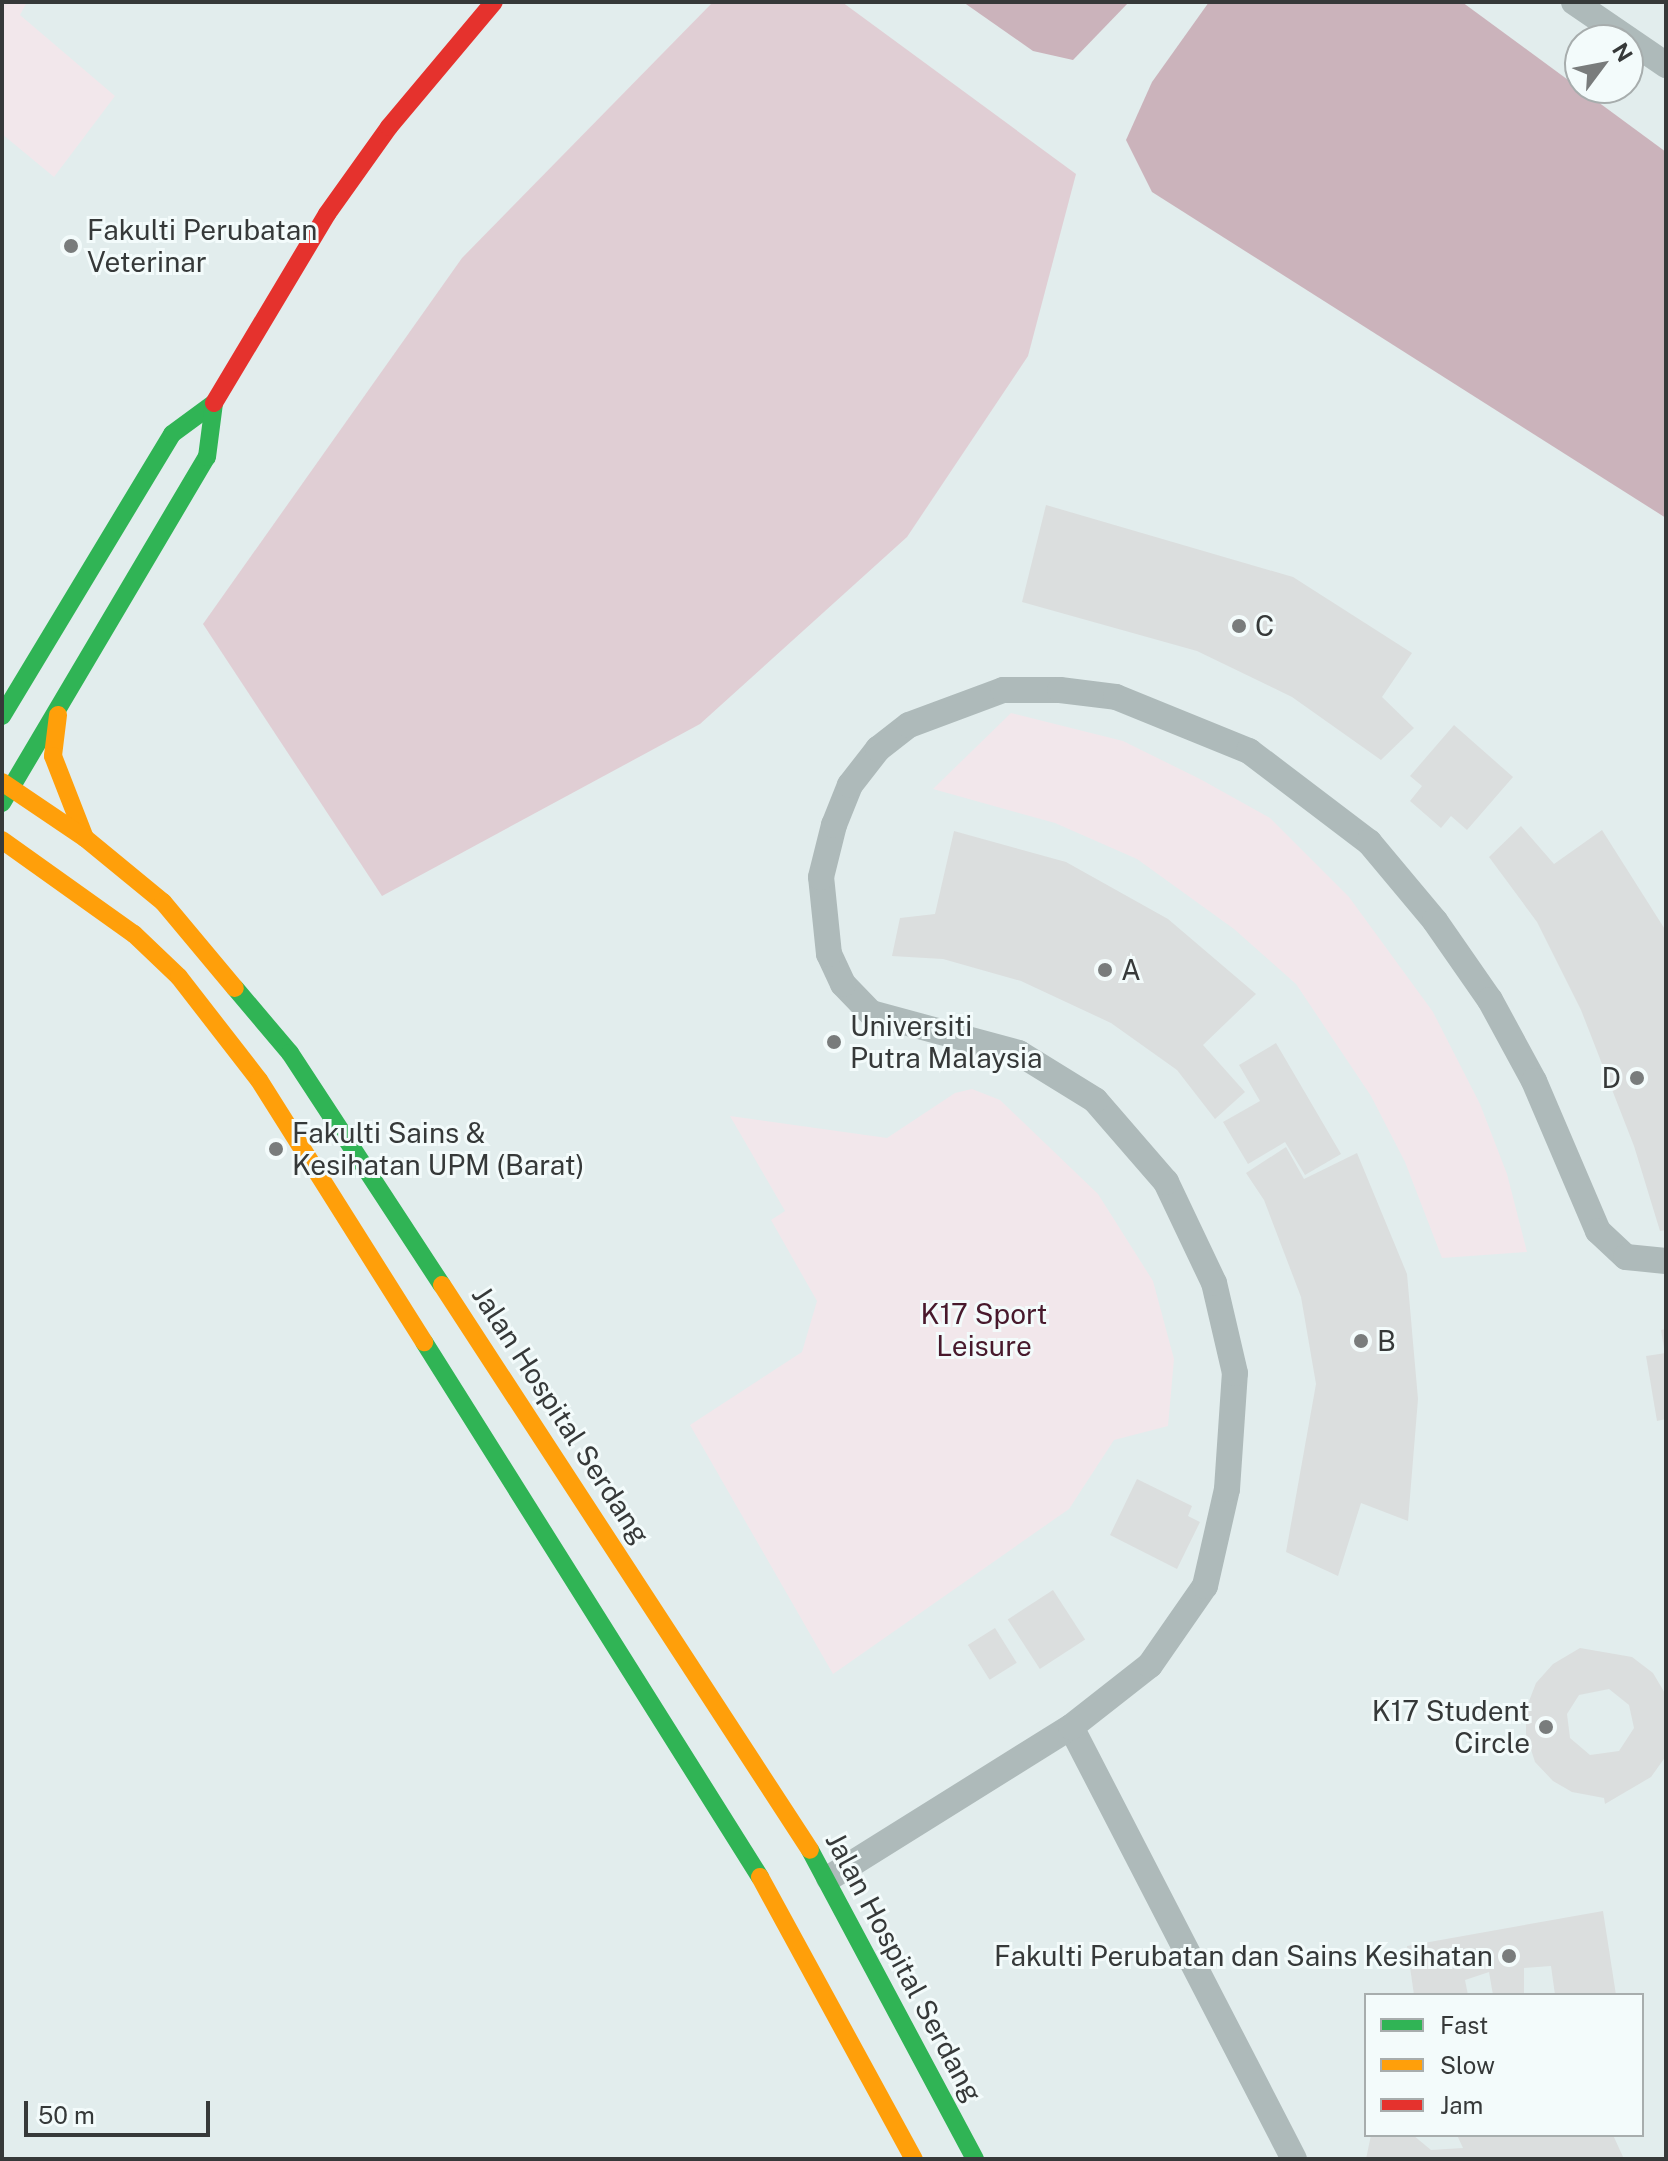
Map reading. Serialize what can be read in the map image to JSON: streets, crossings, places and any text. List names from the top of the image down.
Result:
{
  "streets": {
    "main road": ["Jalan Hospital Serdang"]
  },
  "parks": ["K17 Sport Leisure"],
  "places": [
    "Fakulti Perubatan Veterinar",
    "C",
    "A",
    "Universiti Putra Malaysia",
    "D",
    "Fakulti Sains & Kesihatan UPM (Barat)",
    "B",
    "K17 Student Circle",
    "Fakulti Perubatan dan Sains Kesihatan"
  ],
  "legend": ["Fast", "Slow", "Jam"],
  "scale_bar": "50 m",
  "north": "top right"
}
